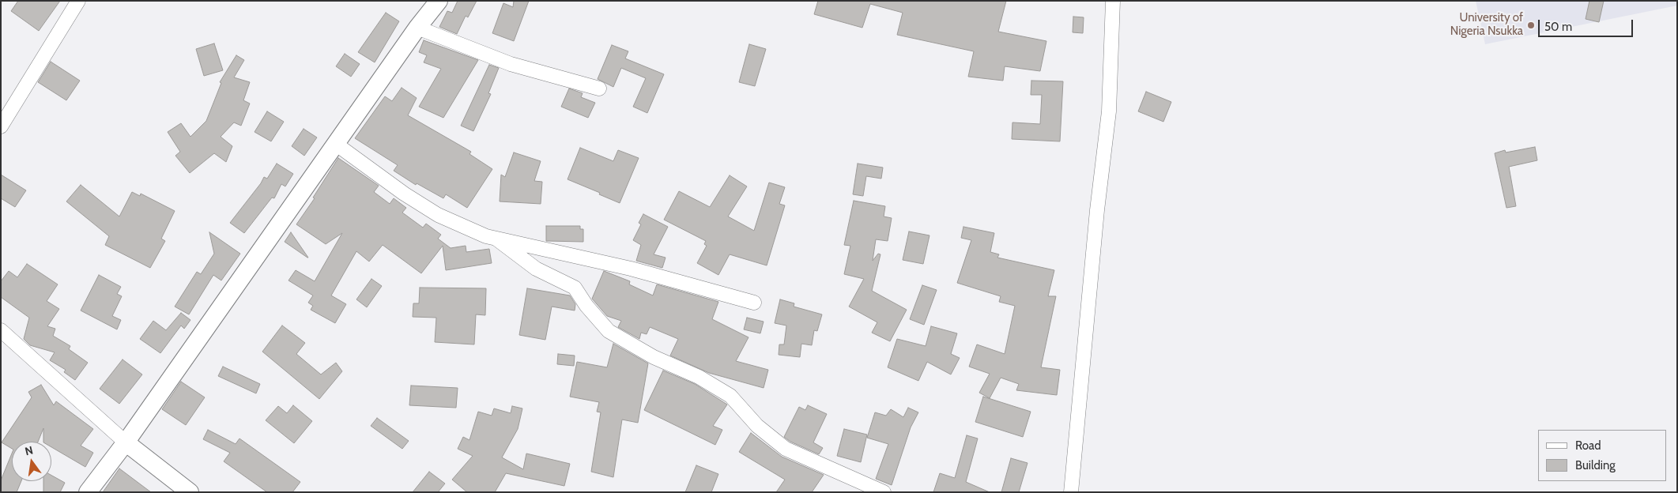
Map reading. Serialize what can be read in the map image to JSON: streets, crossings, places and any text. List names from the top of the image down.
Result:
{
  "places": ["University of Nigeria Nsukka"],
  "legend": ["Road", "Building"],
  "scale_bar": "50 m",
  "north": "top"
}
